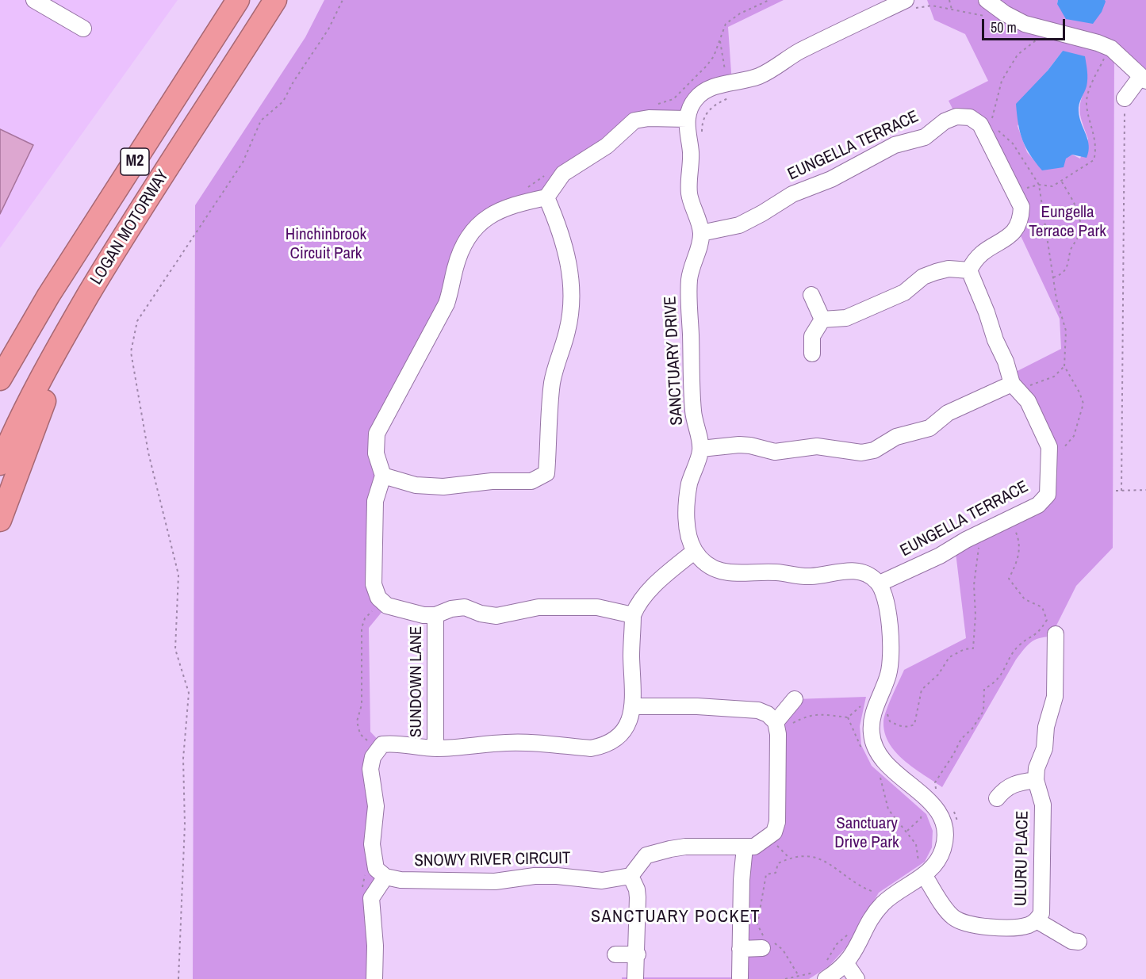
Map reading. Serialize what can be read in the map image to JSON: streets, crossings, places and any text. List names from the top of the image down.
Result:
{
  "streets": {
    "highway": ["M2", "LOGAN MOTORWAY"],
    "street": [
      "EUNGELLA TERRACE",
      "SANCTUARY DRIVE",
      "SUNDOWN LANE",
      "ULURU PLACE",
      "SNOWY RIVER CIRCUIT"
    ]
  },
  "crossings": [
    ["EUNGELLA TERRACE", "SANCTUARY DRIVE"]
  ],
  "districts": ["SANCTUARY POCKET"],
  "parks": ["Eungella Terrace Park", "Hinchinbrook Circuit Park", "Sanctuary Drive Park"],
  "scale_bar": "50 m"
}
